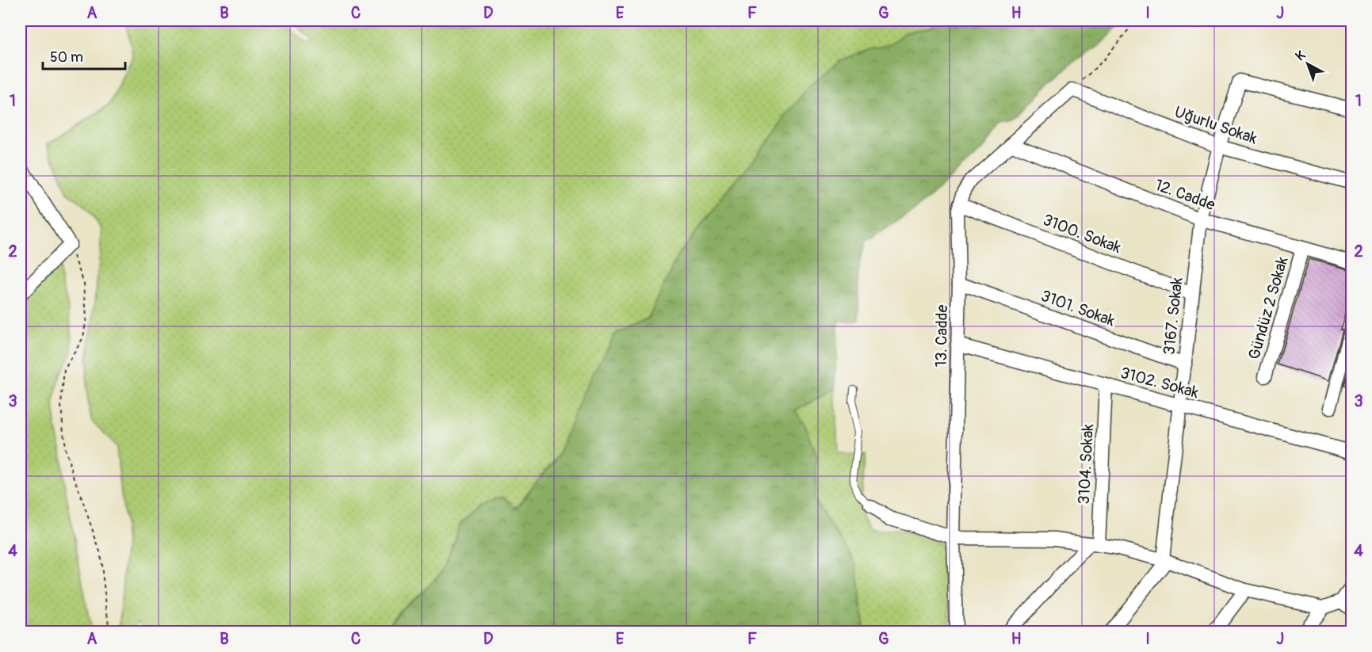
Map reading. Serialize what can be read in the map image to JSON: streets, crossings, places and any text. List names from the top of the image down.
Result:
{
  "streets": {
    "street": [
      "Uğurlu Sokak",
      "12. Cadde",
      "3100. Sokak",
      "3101. Sokak",
      "Gündüz 2 Sokak",
      "3167. Sokak",
      "13. Cadde",
      "3102. Sokak",
      "3104. Sokak"
    ]
  },
  "crossings": [
    ["Uğurlu Sokak", "3167. Sokak"],
    ["Uğurlu Sokak", "13. Cadde"],
    ["12. Cadde", "Gündüz 2 Sokak"],
    ["12. Cadde", "3167. Sokak"],
    ["12. Cadde", "13. Cadde"],
    ["3100. Sokak", "3167. Sokak"],
    ["3100. Sokak", "13. Cadde"],
    ["3101. Sokak", "3167. Sokak"],
    ["3101. Sokak", "13. Cadde"],
    ["3167. Sokak", "3102. Sokak"],
    ["13. Cadde", "3102. Sokak"],
    ["3102. Sokak", "3104. Sokak"]
  ],
  "scale_bar": "50 m",
  "north": "top left",
  "grid": {
    "columns": [
      "A",
      "B",
      "C",
      "D",
      "E",
      "F",
      "G",
      "H",
      "I",
      "J"
    ],
    "rows": [
      "1",
      "2",
      "3",
      "4"
    ]
  }
}
